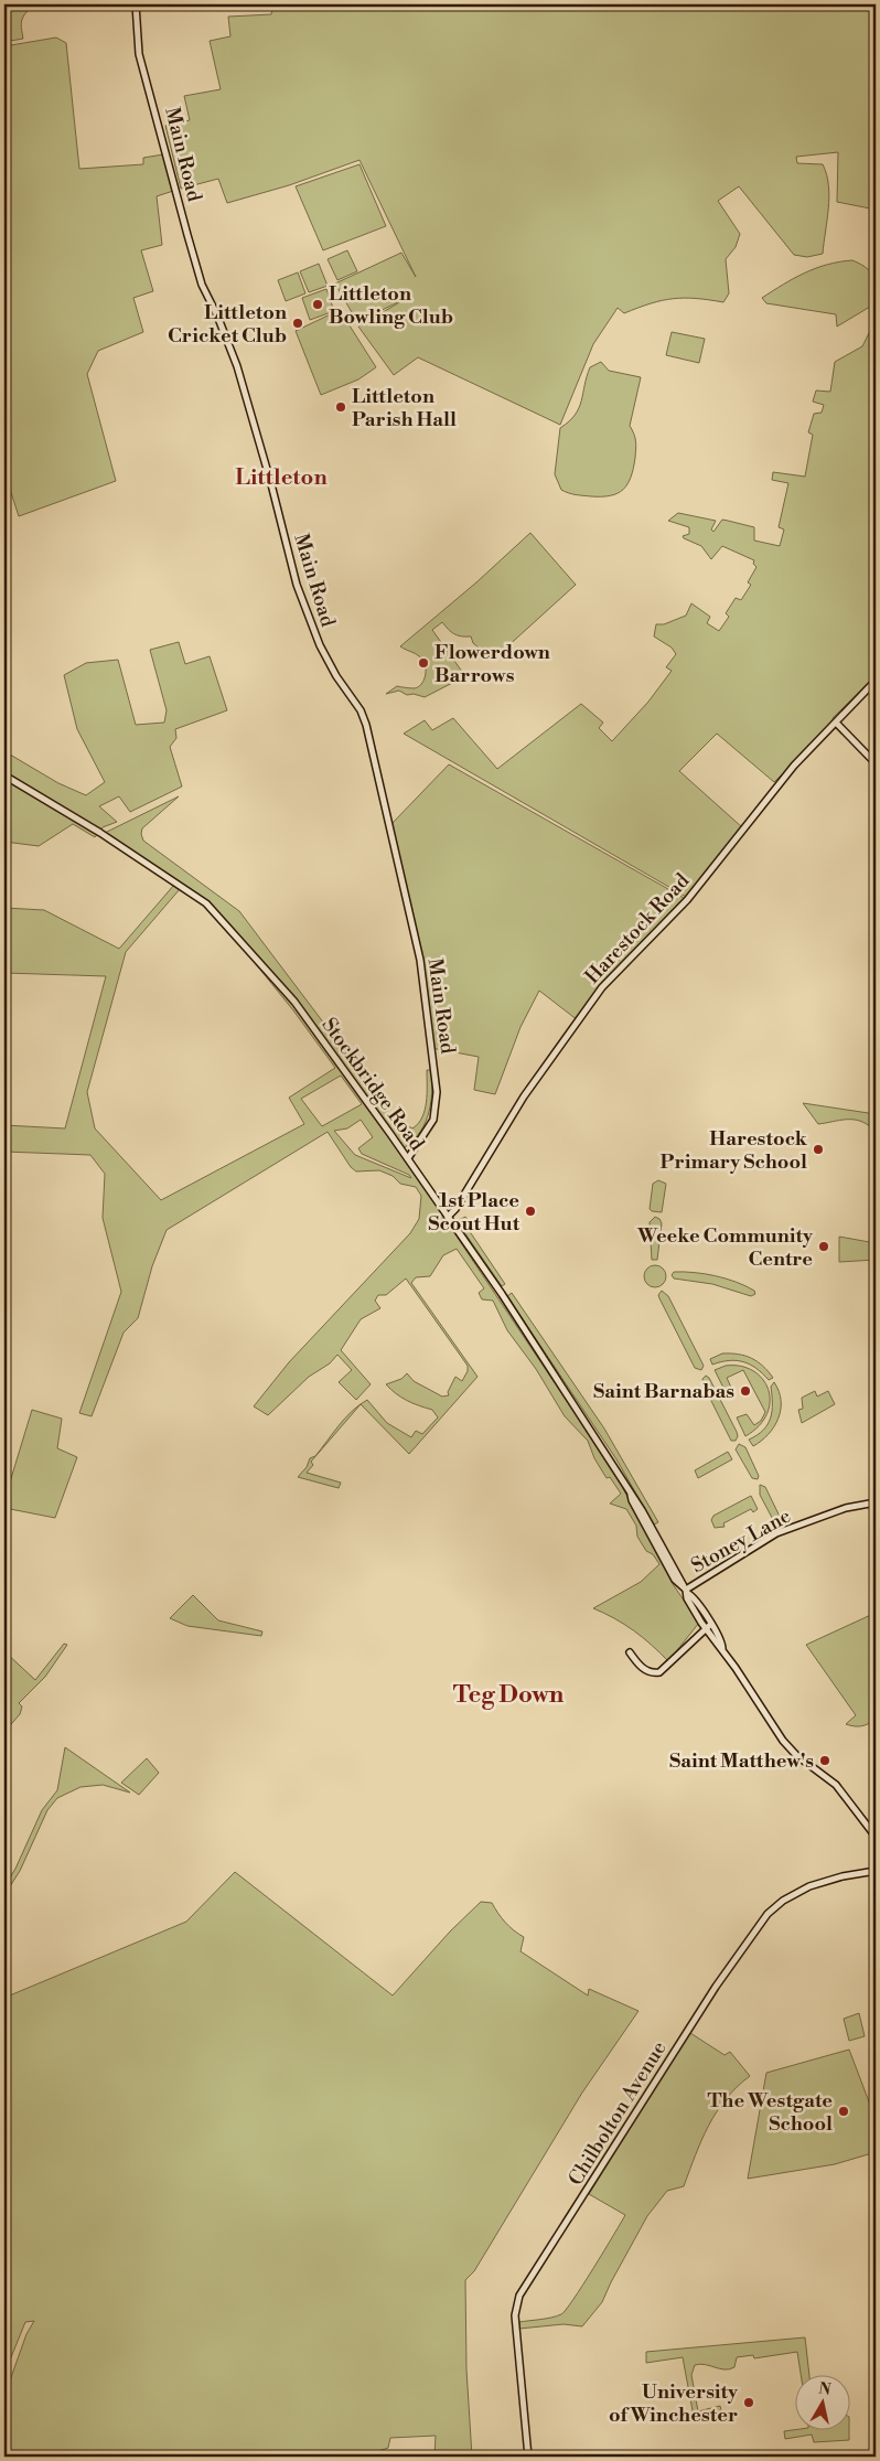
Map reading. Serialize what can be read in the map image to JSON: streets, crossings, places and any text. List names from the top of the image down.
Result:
{
  "streets": {
    "street": [
      "Main Road",
      "Harestock Road",
      "Stockbridge Road",
      "Stoney Lane",
      "Chilbolton Avenue"
    ]
  },
  "crossings": [
    ["Main Road", "Stockbridge Road"],
    ["Harestock Road", "Stockbridge Road"],
    ["Stockbridge Road", "Stoney Lane"]
  ],
  "districts": ["Littleton", "Teg Down"],
  "places": [
    "Littleton Bowling Club",
    "Littleton Cricket Club",
    "Littleton Parish Hall",
    "Flowerdown Barrows",
    "Harestock Primary School",
    "1st Place Scout Hut",
    "Weeke Community Centre",
    "Saint Barnabas",
    "Saint Matthew's",
    "The Westgate School",
    "University of Winchester"
  ],
  "north": "top"
}
